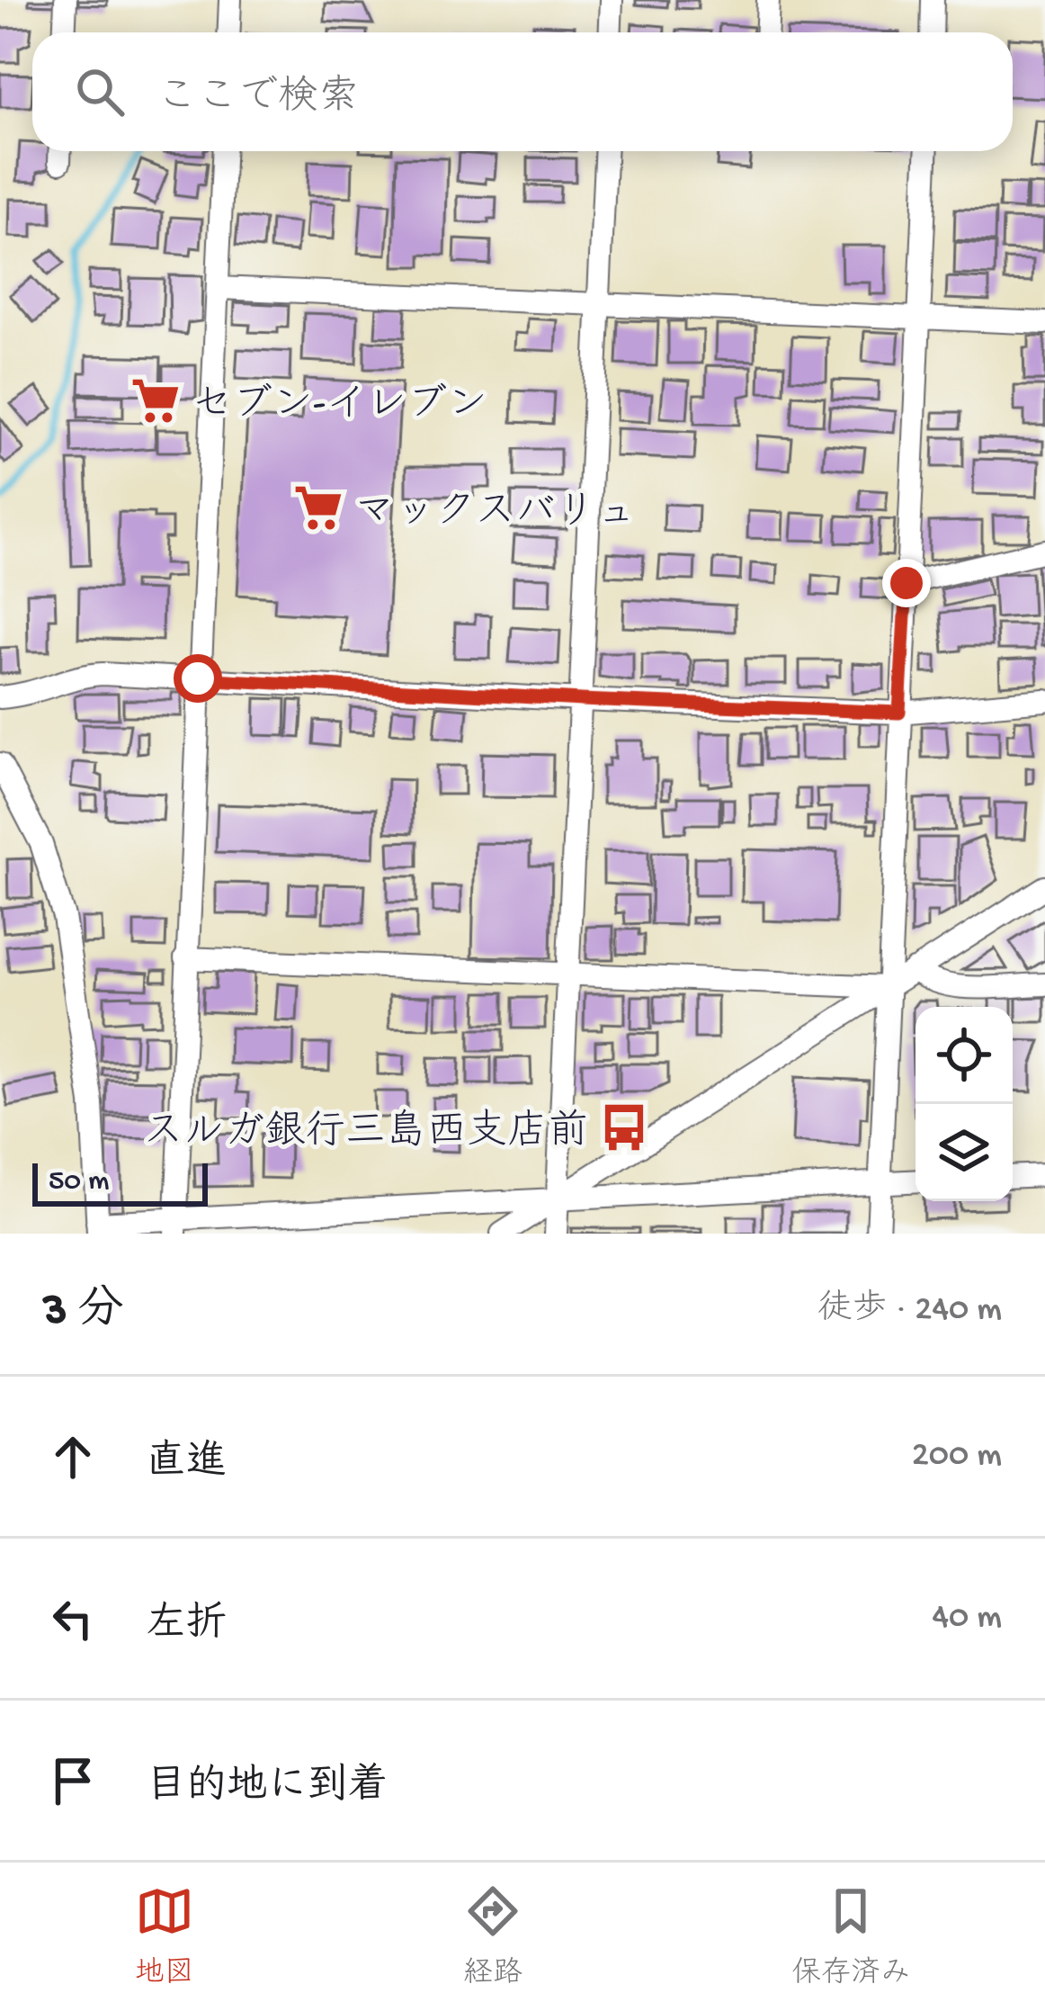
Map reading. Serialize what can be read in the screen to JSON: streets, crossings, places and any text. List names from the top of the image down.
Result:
{
  "places": {
    "supermarket": ["セブン-イレブン", "マックスバリュ"],
    "bus stop": ["スルガ銀行三島西支店前"]
  },
  "scale_bar": "50 m",
  "page": {
    "search": "ここで検索",
    "scale": "50 m",
    "heading": ["3 分", "徒歩 · 240 m"],
    "list": [
      ["直進", "200 m"],
      ["左折", "40 m"],
      "目的地に到着"
    ],
    "nav": ["地図", "経路", "保存済み"]
  }
}
